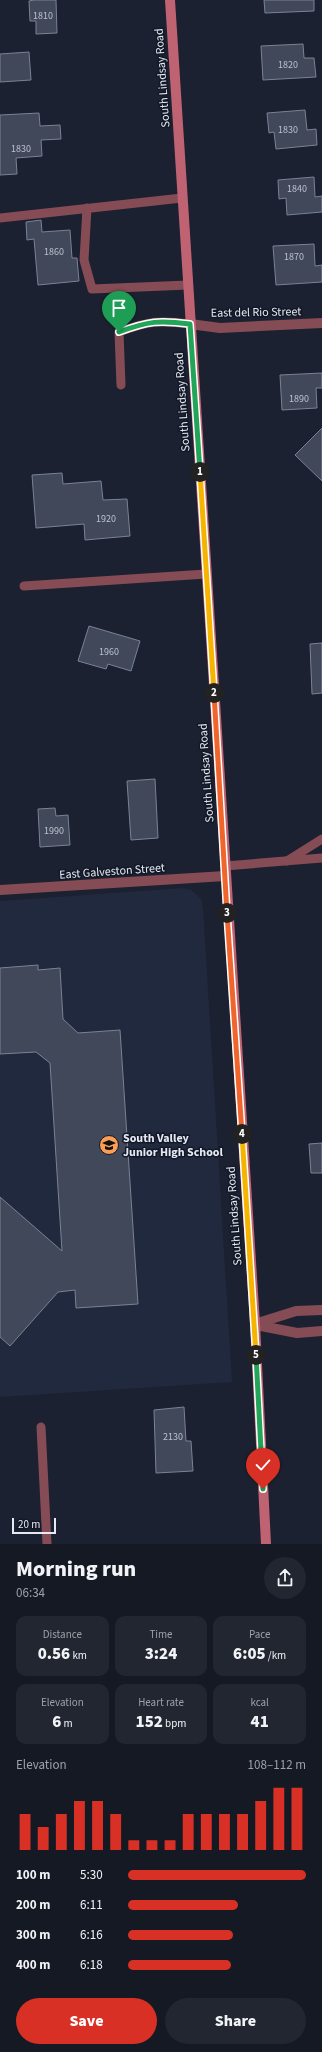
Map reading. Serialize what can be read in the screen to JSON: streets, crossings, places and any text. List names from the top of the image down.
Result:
{
  "streets": {
    "main road": ["South Lindsay Road"],
    "street": ["East del Rio Street", "East Galveston Street"]
  },
  "crossings": [
    ["South Lindsay Road", "East del Rio Street"],
    ["South Lindsay Road", "East Galveston Street"]
  ],
  "places": {
    "school or university": ["South Valley Junior High School"]
  },
  "house_numbers": [
    "1810",
    "1820",
    "1830",
    "1830",
    "1840",
    "1860",
    "1870",
    "1890",
    "1920",
    "1960",
    "1990",
    "2130"
  ],
  "scale_bar": "20 m",
  "page": {
    "pins": [
      "1",
      "2",
      "3",
      "4",
      "5"
    ],
    "scale": "20 m",
    "heading": ["Morning run", "06:34"],
    "stats": [
      ["Distance", "0.56 km"],
      ["Time", "3:24"],
      ["Pace", "6:05 /km"],
      ["Elevation", "6 m"],
      ["Heart rate", "152 bpm"],
      ["kcal", "41"]
    ],
    "chart": ["Elevation", "108–112 m"],
    "list": [
      {
        "name": "100 m",
        "note": "5:30"
      },
      {
        "name": "200 m",
        "note": "6:11"
      },
      {
        "name": "300 m",
        "note": "6:16"
      },
      {
        "name": "400 m",
        "note": "6:18"
      }
    ],
    "buttons": ["Save", "Share"]
  }
}
